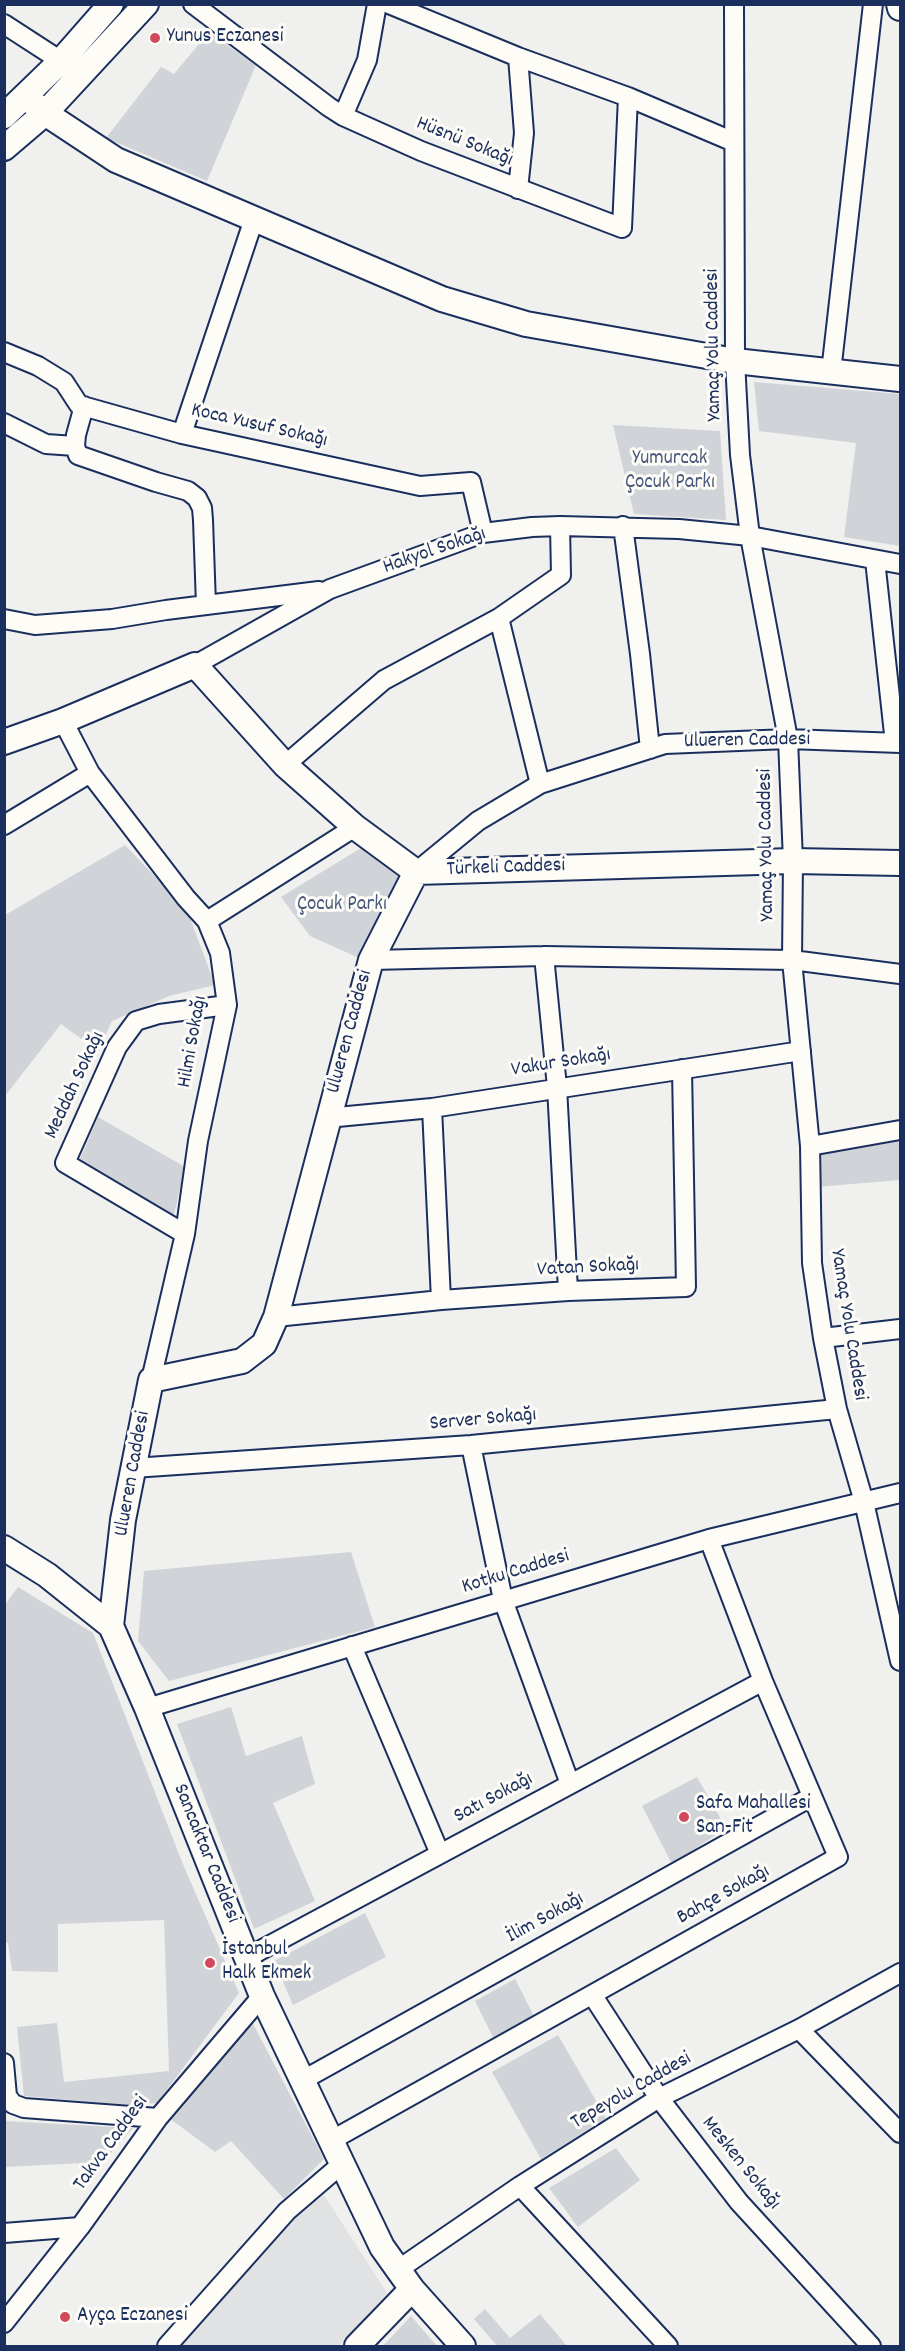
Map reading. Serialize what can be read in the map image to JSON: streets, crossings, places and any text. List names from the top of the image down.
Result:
{
  "streets": {
    "street": [
      "Hüsnü Sokağı",
      "Yamaç Yolu Caddesi",
      "Koca Yusuf Sokağı",
      "Hakyol Sokağı",
      "Ulueren Caddesi",
      "Türkeli Caddesi",
      "Hilmi Sokağı",
      "Vakur Sokağı",
      "Meddah Sokağı",
      "Vatan Sokağı",
      "Server Sokağı",
      "Kotku Caddesi",
      "Satı Sokağı",
      "Sancaktar Caddesi",
      "Bahçe Sokağı",
      "İlim Sokağı",
      "Tepeyolu Caddesi",
      "Takva Caddesi",
      "Mesken Sokağı"
    ]
  },
  "crossings": [
    ["Yamaç Yolu Caddesi", "Hakyol Sokağı"],
    ["Yamaç Yolu Caddesi", "Ulueren Caddesi"],
    ["Yamaç Yolu Caddesi", "Türkeli Caddesi"],
    ["Yamaç Yolu Caddesi", "Vakur Sokağı"],
    ["Yamaç Yolu Caddesi", "Server Sokağı"],
    ["Yamaç Yolu Caddesi", "Kotku Caddesi"],
    ["Koca Yusuf Sokağı", "Hakyol Sokağı"],
    ["Hakyol Sokağı", "Türkeli Caddesi"],
    ["Hakyol Sokağı", "Hilmi Sokağı"],
    ["Ulueren Caddesi", "Türkeli Caddesi"],
    ["Ulueren Caddesi", "Hilmi Sokağı"],
    ["Ulueren Caddesi", "Vakur Sokağı"],
    ["Ulueren Caddesi", "Vatan Sokağı"],
    ["Ulueren Caddesi", "Server Sokağı"],
    ["Ulueren Caddesi", "Sancaktar Caddesi"],
    ["Hilmi Sokağı", "Meddah Sokağı"],
    ["Vakur Sokağı", "Vatan Sokağı"],
    ["Kotku Caddesi", "Sancaktar Caddesi"],
    ["Kotku Caddesi", "Bahçe Sokağı"],
    ["Satı Sokağı", "Sancaktar Caddesi"],
    ["Satı Sokağı", "Bahçe Sokağı"],
    ["Sancaktar Caddesi", "Bahçe Sokağı"],
    ["Sancaktar Caddesi", "İlim Sokağı"],
    ["Sancaktar Caddesi", "Tepeyolu Caddesi"],
    ["Sancaktar Caddesi", "Takva Caddesi"],
    ["Bahçe Sokağı", "İlim Sokağı"],
    ["Bahçe Sokağı", "Mesken Sokağı"],
    ["Tepeyolu Caddesi", "Mesken Sokağı"]
  ],
  "parks": ["Yumurcak Çocuk Parkı", "Çocuk Parkı"],
  "places": [
    "Yunus Eczanesi",
    "Safa Mahallesi San-Fit",
    "İstanbul Halk Ekmek",
    "Ayça Eczanesi"
  ]
}
